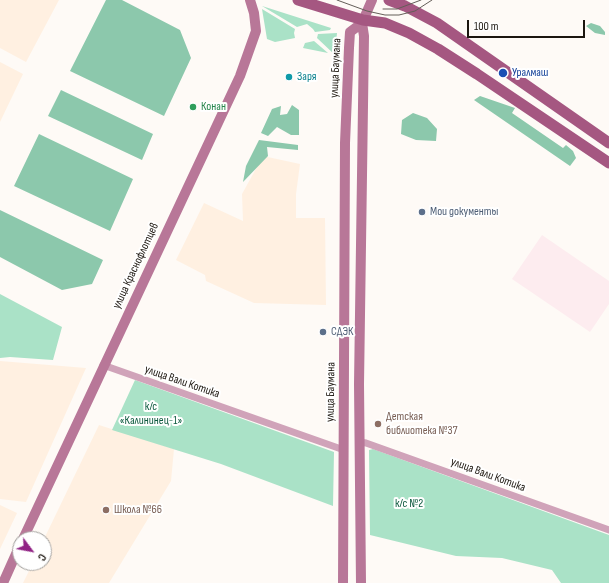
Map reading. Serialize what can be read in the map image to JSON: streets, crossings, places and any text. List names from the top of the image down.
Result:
{
  "streets": {
    "main road": ["улица Баумана", "улица Краснофлотцев"],
    "street": ["улица Вали Котика"]
  },
  "crossings": [
    ["улица Баумана", "улица Вали Котика"],
    ["улица Краснофлотцев", "улица Вали Котика"]
  ],
  "parks": ["к/с «Калининец-1»", "к/с №2"],
  "places": [
    "Уралмаш",
    "Заря",
    "Конан",
    "Мои документы",
    "СДЭК",
    "Детская библиотека №37",
    "Школа №66"
  ],
  "scale_bar": "100 m",
  "north": "bottom right"
}
